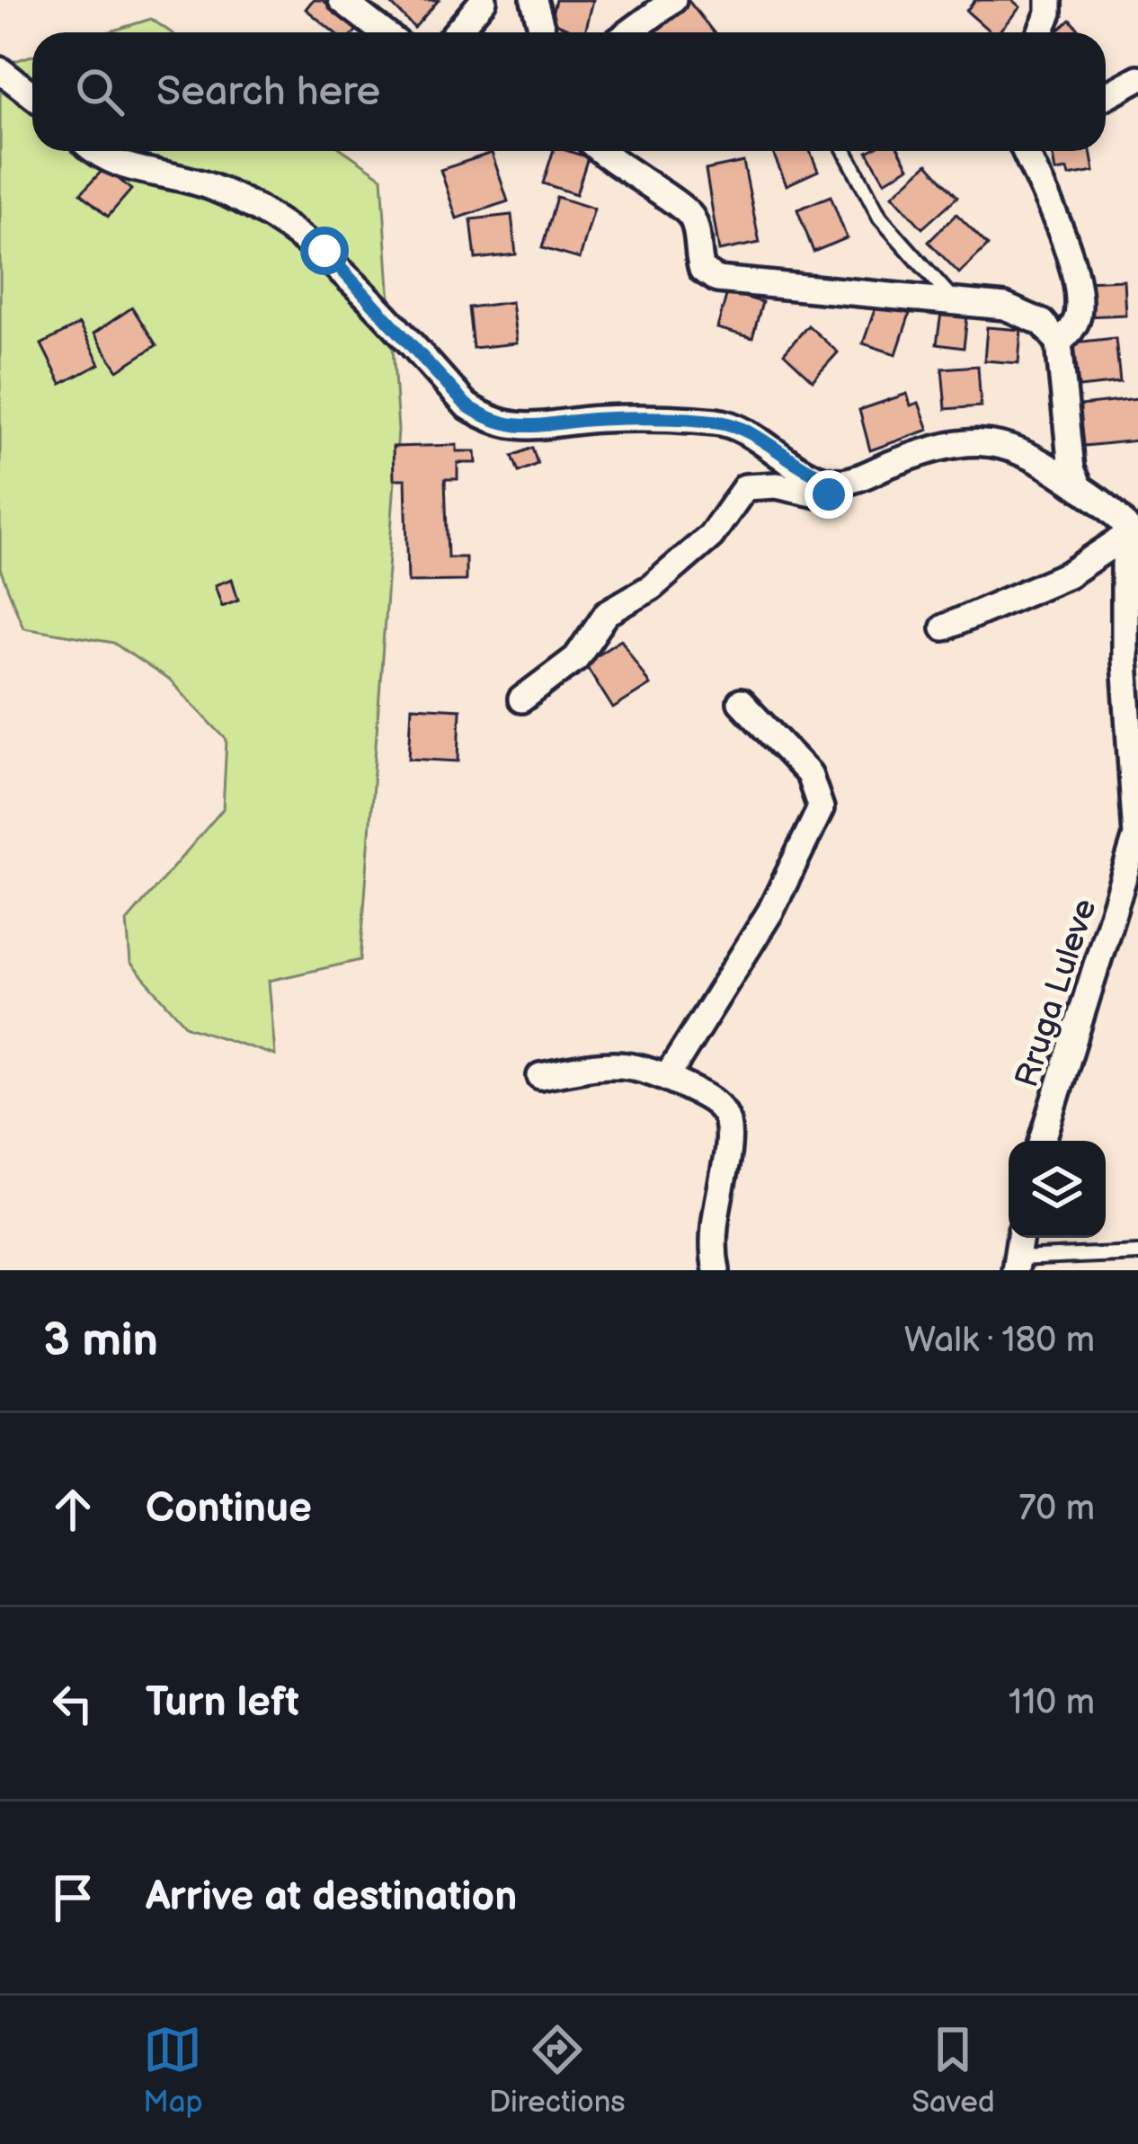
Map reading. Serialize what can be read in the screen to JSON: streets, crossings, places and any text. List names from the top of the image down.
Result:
{
  "streets": {
    "street": ["Rruga Luleve"]
  },
  "page": {
    "search": "Search here",
    "heading": ["3 min", "Walk · 180 m"],
    "list": [
      ["Continue", "70 m"],
      ["Turn left", "110 m"],
      "Arrive at destination"
    ],
    "nav": ["Map", "Directions", "Saved"]
  }
}
